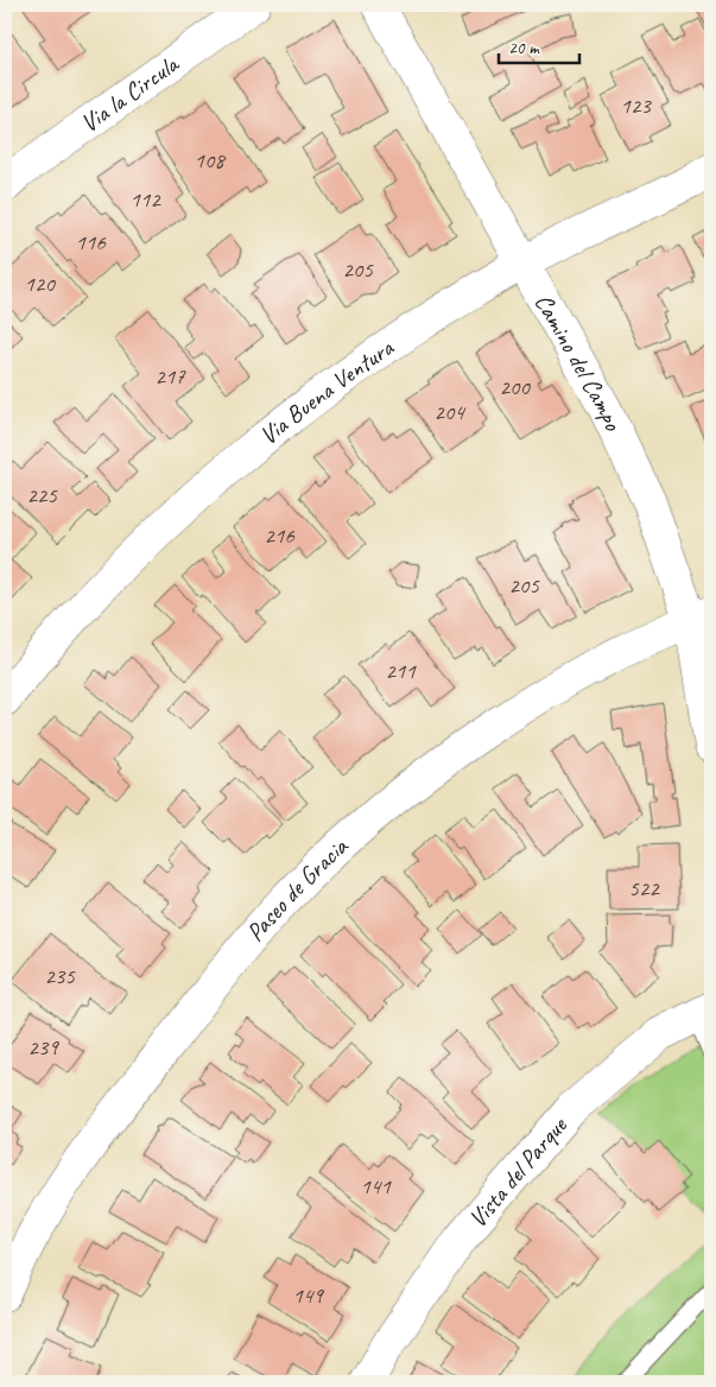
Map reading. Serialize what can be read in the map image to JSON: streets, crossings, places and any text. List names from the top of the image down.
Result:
{
  "streets": {
    "street": [
      "Via la Circula",
      "Camino del Campo",
      "Via Buena Ventura",
      "Paseo de Gracia",
      "Vista del Parque"
    ]
  },
  "crossings": [
    ["Camino del Campo", "Via Buena Ventura"],
    ["Camino del Campo", "Paseo de Gracia"]
  ],
  "house_numbers": [
    "123",
    "108",
    "112",
    "116",
    "205",
    "120",
    "217",
    "200",
    "204",
    "225",
    "216",
    "205",
    "211",
    "522",
    "235",
    "239",
    "141",
    "149"
  ],
  "scale_bar": "20 m"
}
